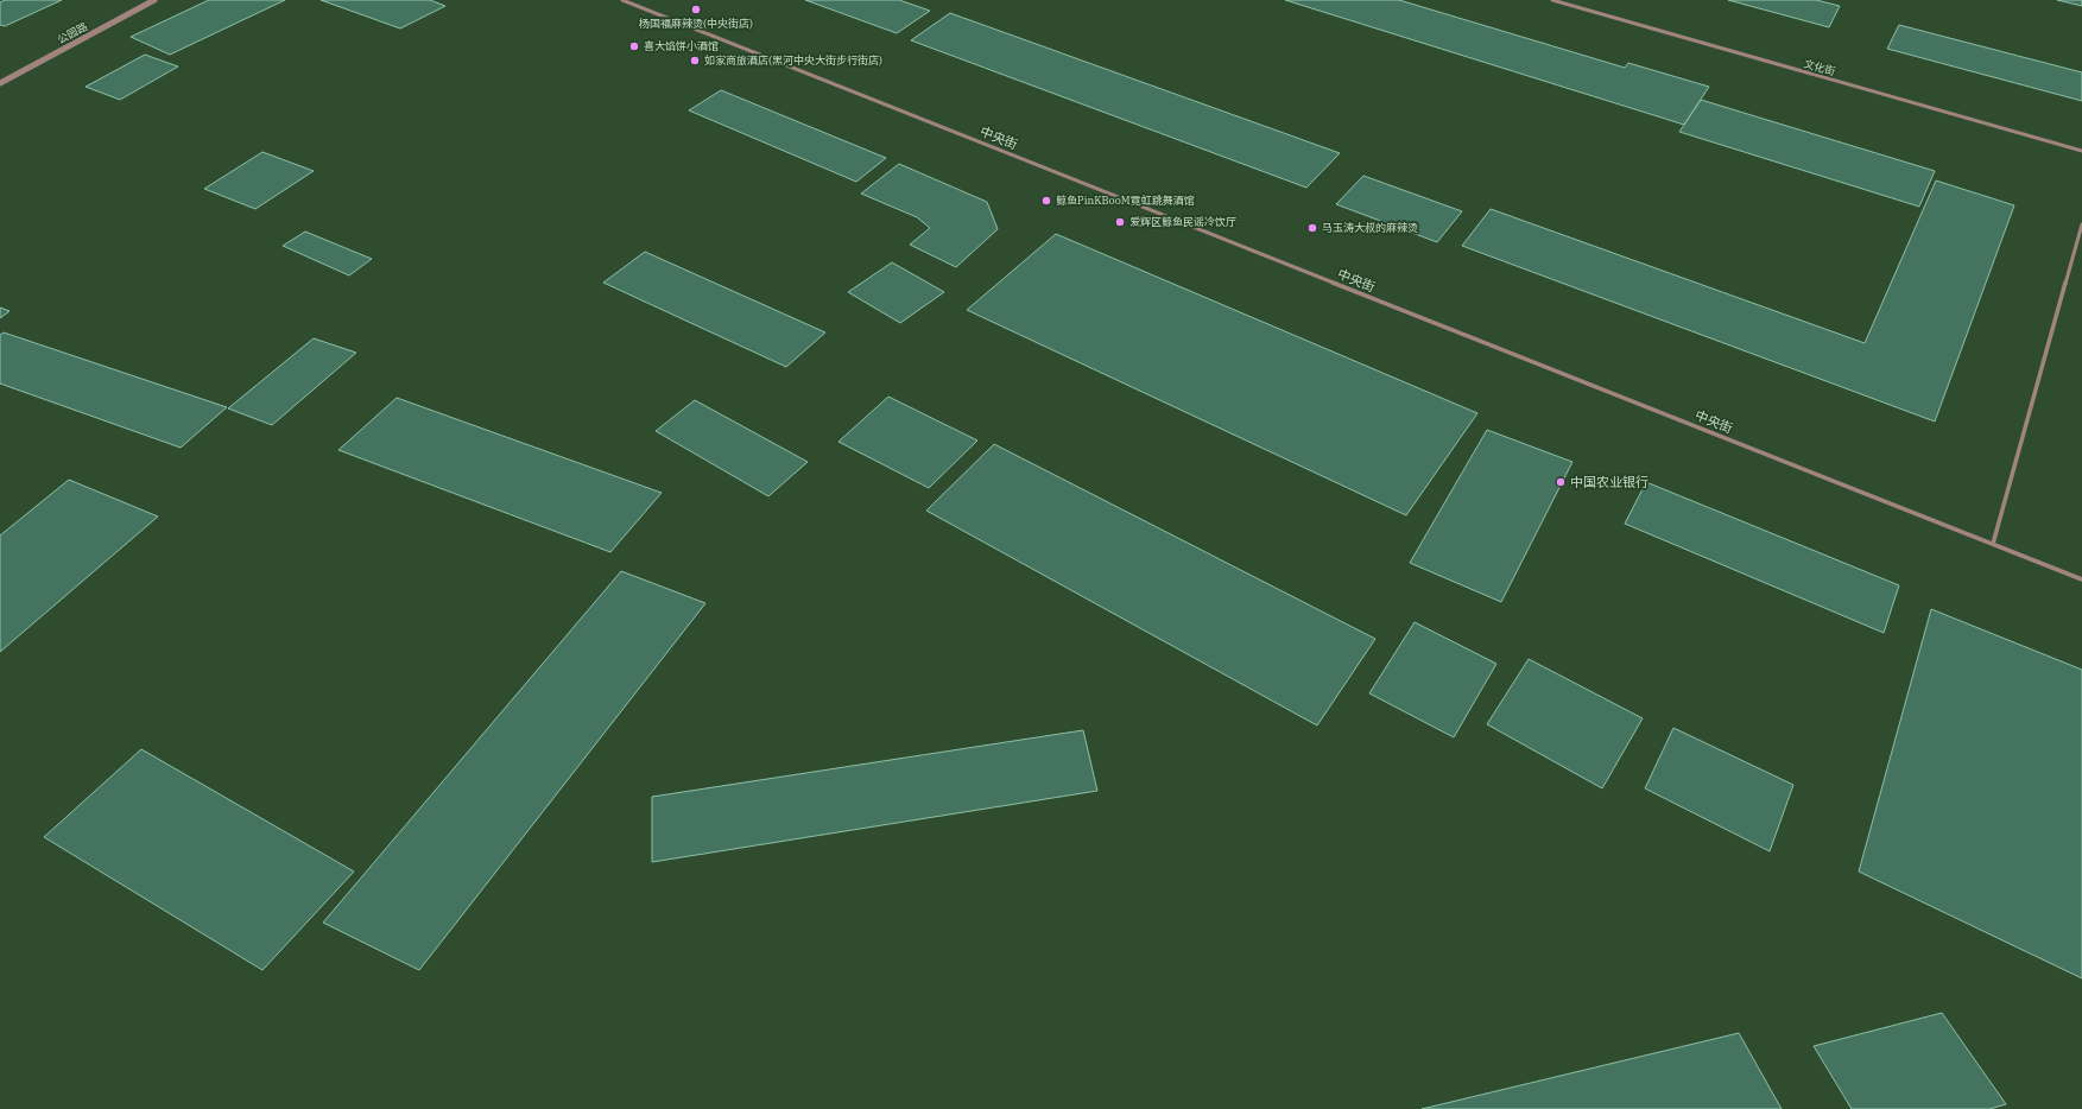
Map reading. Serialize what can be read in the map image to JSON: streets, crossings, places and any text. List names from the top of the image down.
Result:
{
  "streets": {
    "street": ["公园路", "文化街", "中央街"]
  },
  "places": [
    "杨国福麻辣烫(中央街店)",
    "喜大馅饼小酒馆",
    "如家商旅酒店(黑河中央大街步行街店)",
    "鲸鱼PinKBooM霓虹跳舞酒馆",
    "爱辉区鲸鱼民谣冷饮厅",
    "马玉涛大叔的麻辣烫",
    "中国农业银行"
  ]
}
